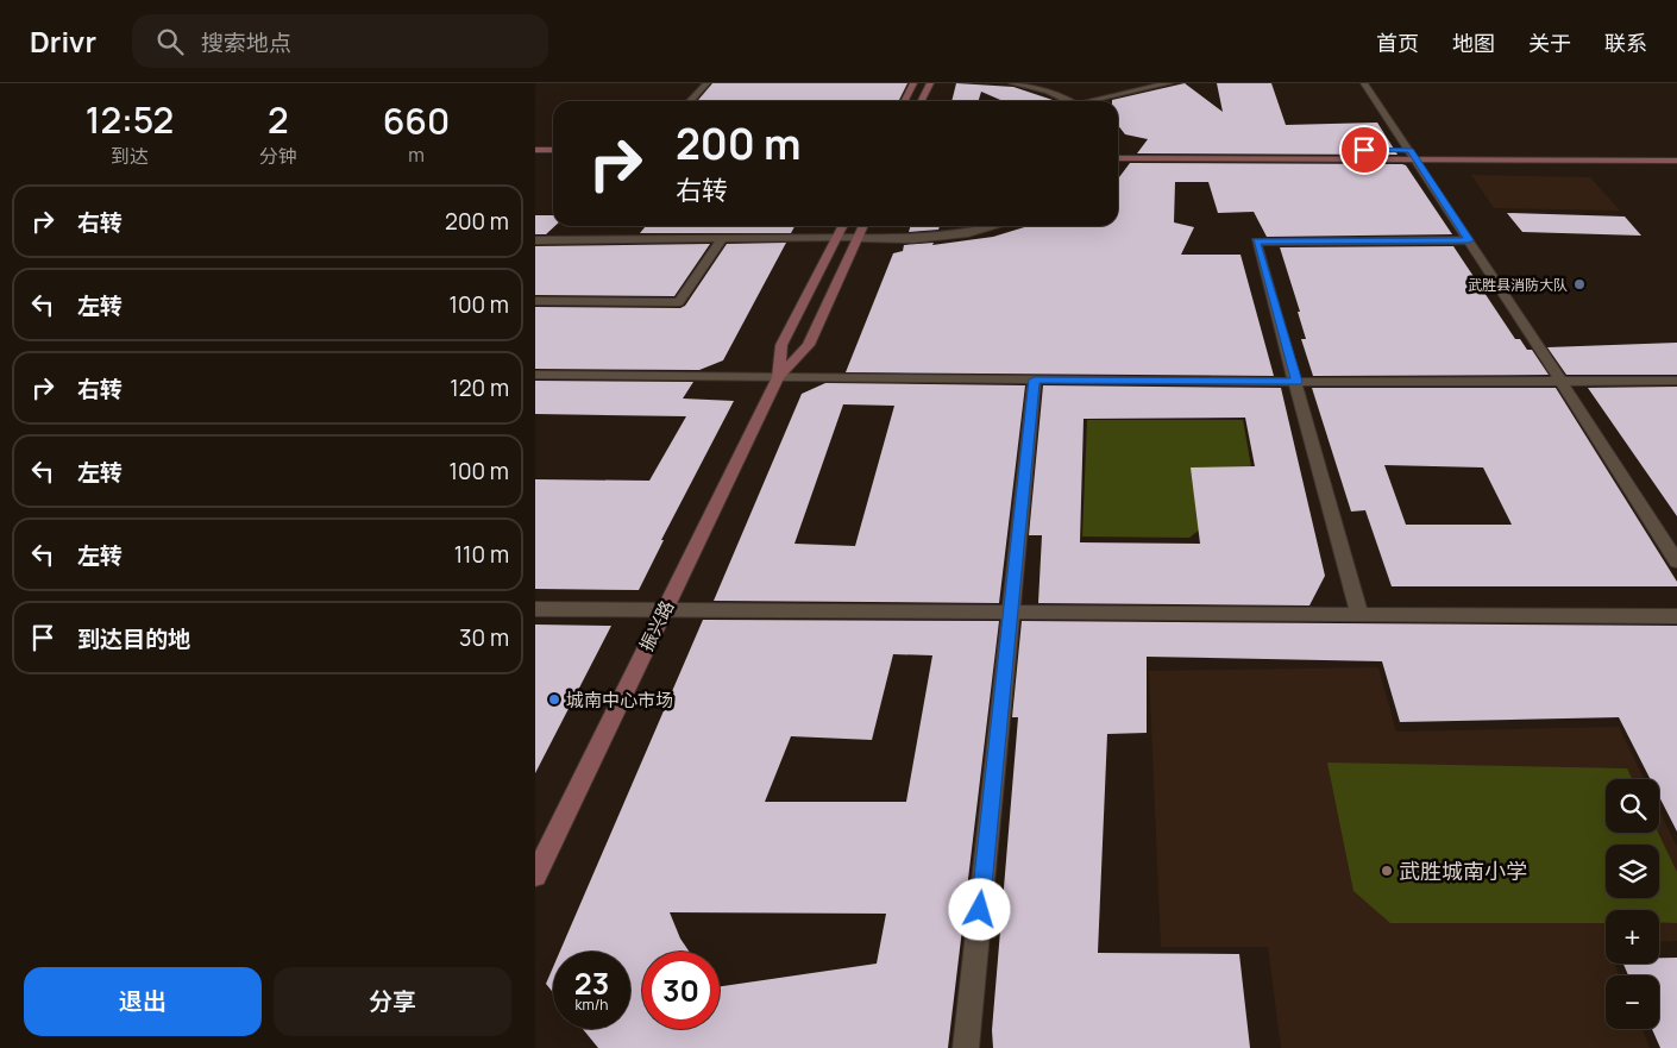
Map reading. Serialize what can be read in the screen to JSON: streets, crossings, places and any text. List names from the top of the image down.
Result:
{
  "streets": {
    "main road": ["振兴路"]
  },
  "places": ["武胜县消防大队", "城南中心市场", "武胜城南小学"],
  "page": {
    "header": "Drivr",
    "search": "搜索地点",
    "nav": [
      "首页",
      "地图",
      "关于",
      "联系"
    ],
    "eta": [
      "12:52",
      "到达",
      "2",
      "分钟",
      "660",
      "m"
    ],
    "turn": ["200 m", "右转"],
    "list": [
      {
        "name": "右转",
        "value": "200 m"
      },
      {
        "name": "左转",
        "value": "100 m"
      },
      {
        "name": "右转",
        "value": "120 m"
      },
      {
        "name": "左转",
        "value": "100 m"
      },
      {
        "name": "左转",
        "value": "110 m"
      },
      {
        "name": "到达目的地",
        "value": "30 m"
      }
    ],
    "map_buttons": ["+", "−"],
    "speed": "23 km/h",
    "limit": "30",
    "buttons": ["退出", "分享"]
  }
}
